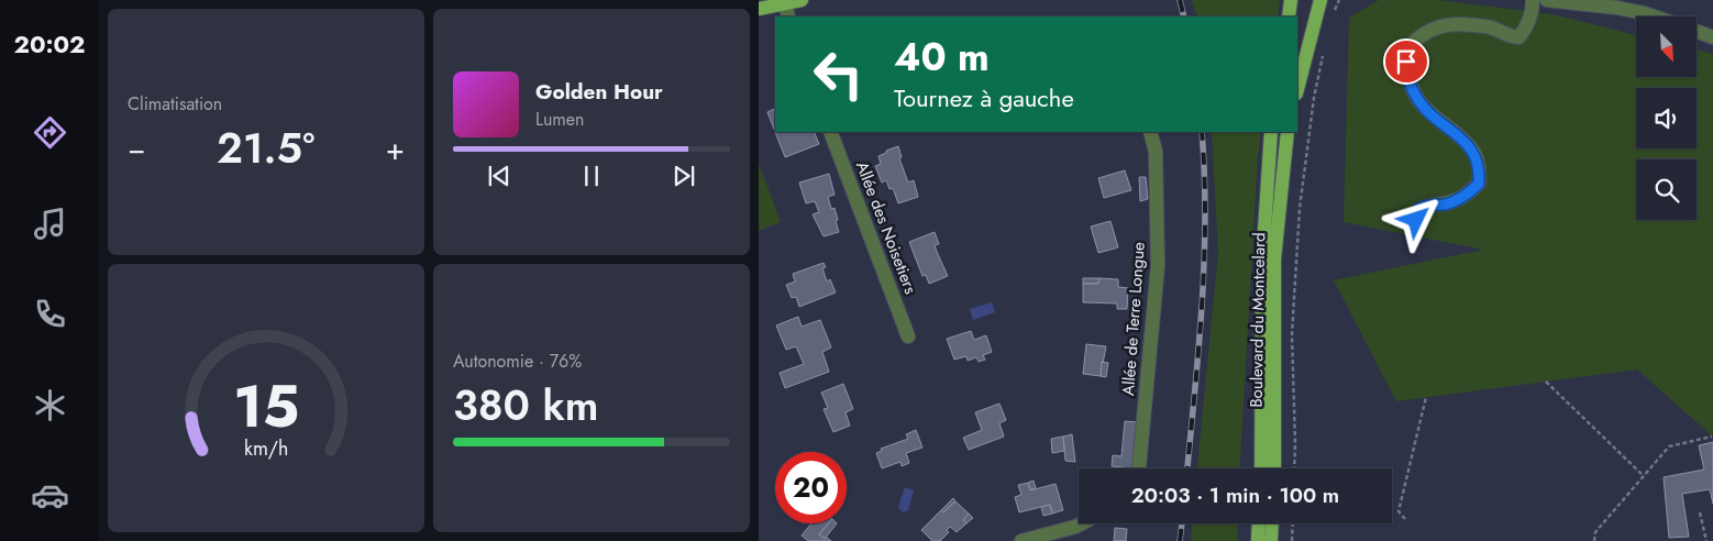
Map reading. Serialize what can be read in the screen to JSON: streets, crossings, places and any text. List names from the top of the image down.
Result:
{
  "streets": {
    "main road": ["Boulevard du Montcelard"],
    "street": ["Allée des Noisetiers", "Allée de Terre Longue"]
  },
  "north": "bottom right",
  "page": {
    "tabs": "20:02",
    "tile": [
      "Climatisation",
      ["Autonomie · 76%", "380 km"]
    ],
    "turn": ["40 m", "Tournez à gauche"],
    "song": ["Golden Hour", "Lumen"],
    "heat": ["−", "21.5°", "+"],
    "limit": "20",
    "trip": "20:03 · 1 min · 100 m",
    "gauge": ["15", "km/h"]
  }
}
